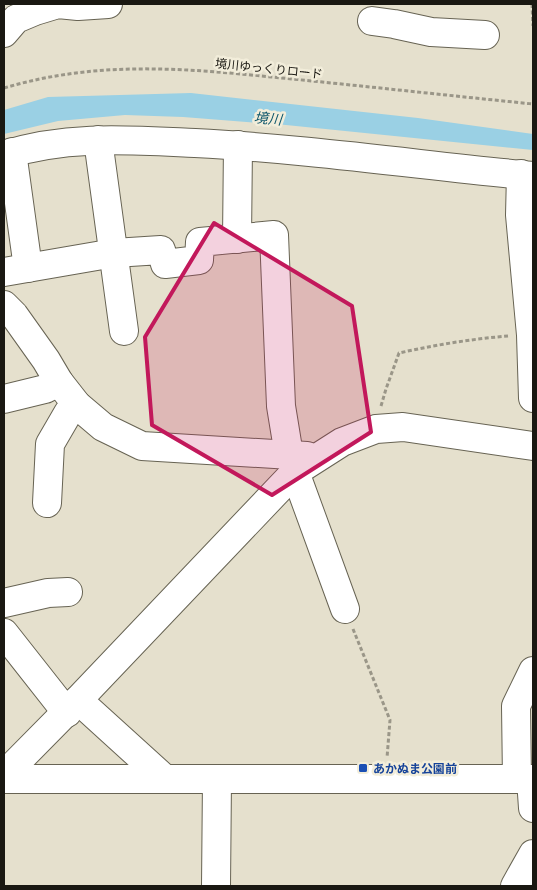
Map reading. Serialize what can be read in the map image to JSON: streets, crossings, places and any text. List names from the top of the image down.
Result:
{
  "streets": {
    "path": ["境川ゆっくりロード"]
  },
  "water": ["境川"],
  "places": {
    "transit": ["あかぬま公園前"]
  }
}
